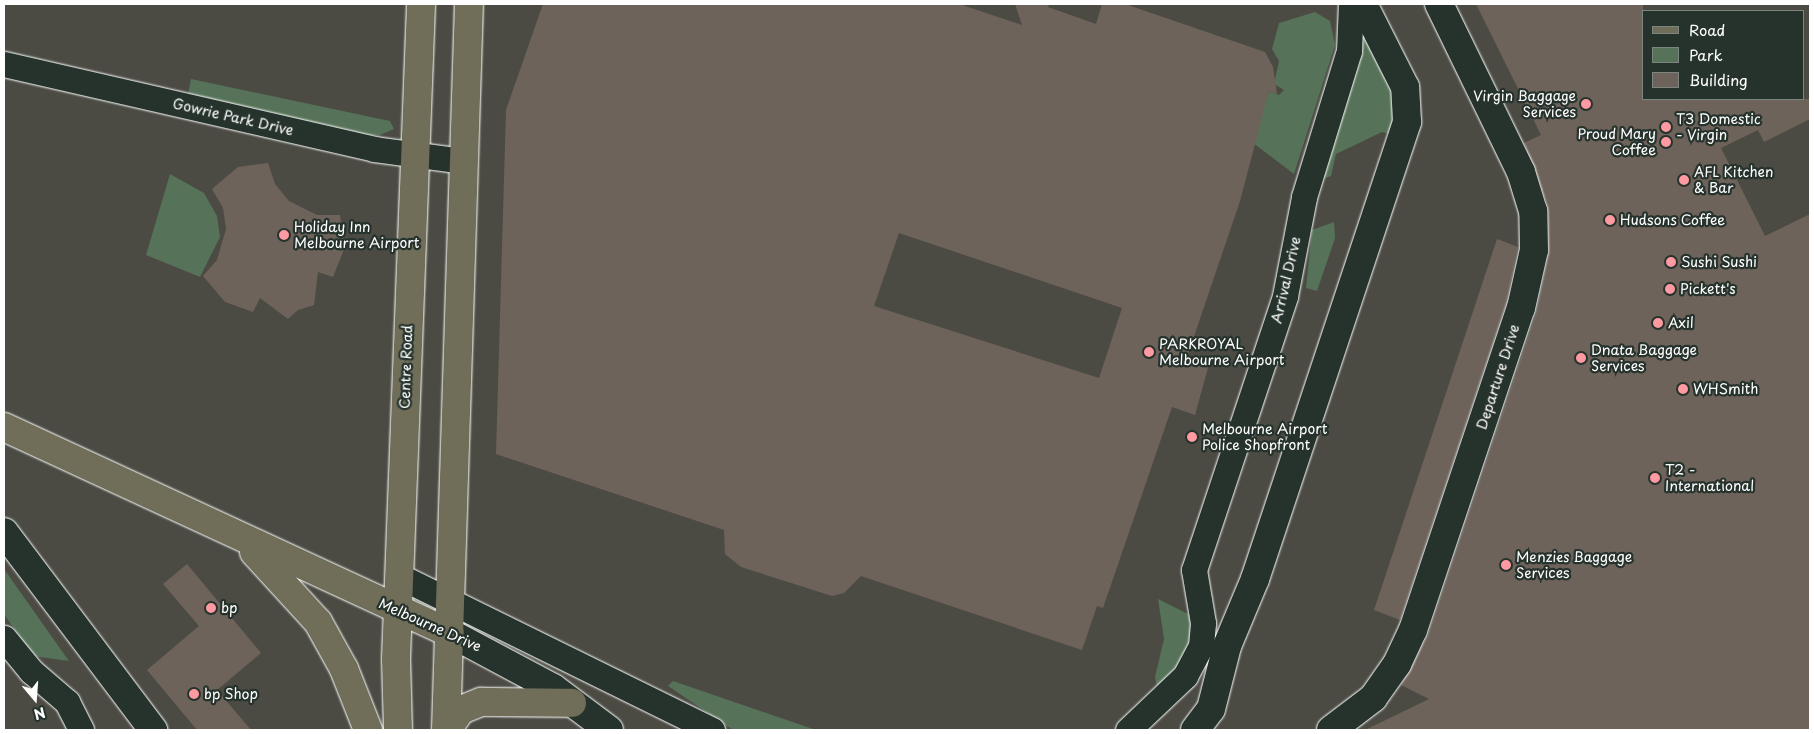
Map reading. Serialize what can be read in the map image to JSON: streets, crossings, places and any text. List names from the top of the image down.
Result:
{
  "streets": {
    "main road": ["Centre Road", "Melbourne Drive"],
    "street": ["Gowrie Park Drive", "Arrival Drive", "Departure Drive"]
  },
  "crossings": [
    ["Gowrie Park Drive", "Centre Road"],
    ["Centre Road", "Melbourne Drive"]
  ],
  "places": [
    "Virgin Baggage Services",
    "T3 Domestic - Virgin",
    "Proud Mary Coffee",
    "AFL Kitchen & Bar",
    "Hudsons Coffee",
    "Holiday Inn Melbourne Airport",
    "Sushi Sushi",
    "Pickett's",
    "Axil",
    "PARKROYAL Melbourne Airport",
    "Dnata Baggage Services",
    "WHSmith",
    "Melbourne Airport Police Shopfront",
    "T2 - International",
    "Menzies Baggage Services",
    "bp",
    "bp Shop"
  ],
  "legend": ["Road", "Park", "Building"],
  "north": "bottom"
}
